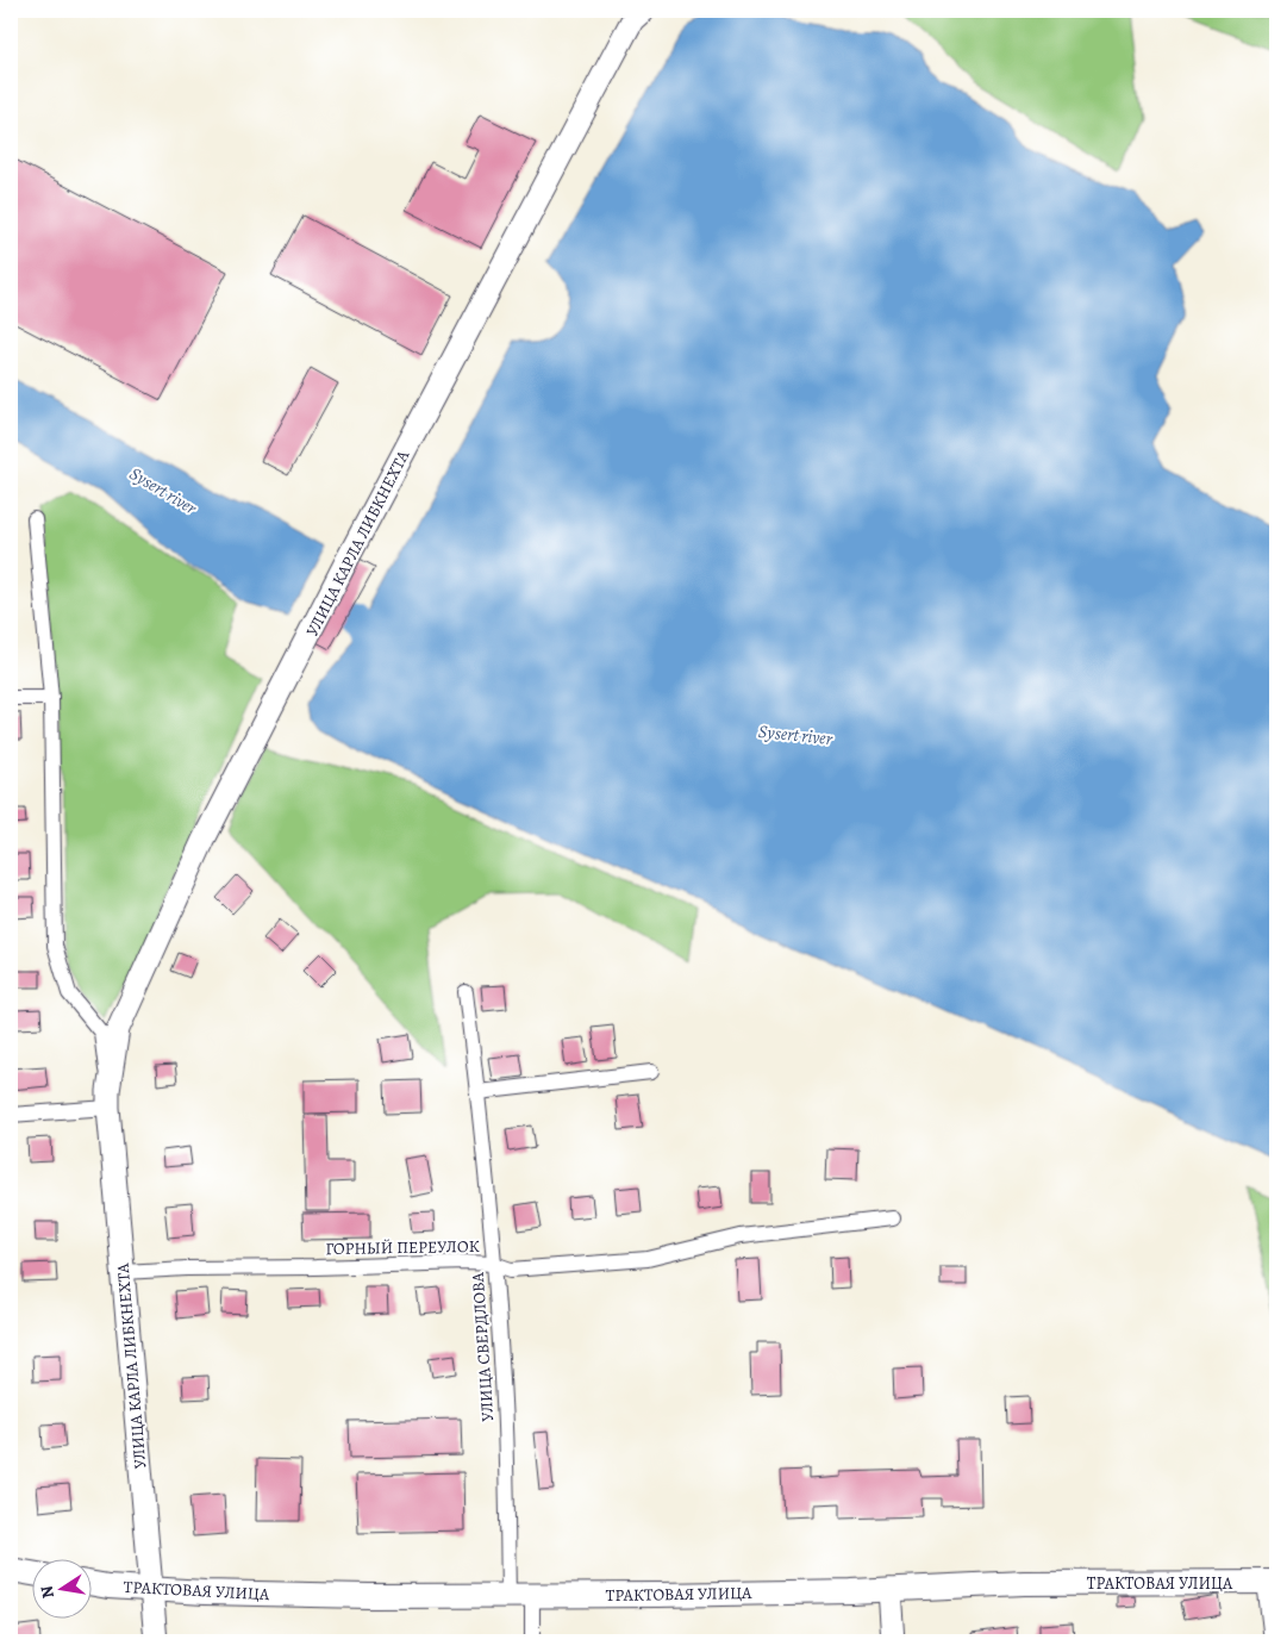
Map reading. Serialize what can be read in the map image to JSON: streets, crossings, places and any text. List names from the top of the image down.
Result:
{
  "streets": {
    "main road": ["ТРАКТОВАЯ УЛИЦА"],
    "street": ["УЛИЦА КАРЛА ЛИБКНЕХТА", "ГОРНЫЙ ПЕРЕУЛОК", "УЛИЦА СВЕРДЛОВА"]
  },
  "crossings": [
    ["УЛИЦА КАРЛА ЛИБКНЕХТА", "ГОРНЫЙ ПЕРЕУЛОК"],
    ["УЛИЦА КАРЛА ЛИБКНЕХТА", "ТРАКТОВАЯ УЛИЦА"],
    ["ГОРНЫЙ ПЕРЕУЛОК", "УЛИЦА СВЕРДЛОВА"],
    ["УЛИЦА СВЕРДЛОВА", "ТРАКТОВАЯ УЛИЦА"]
  ],
  "water": ["Sysert river"],
  "north": "left"
}
